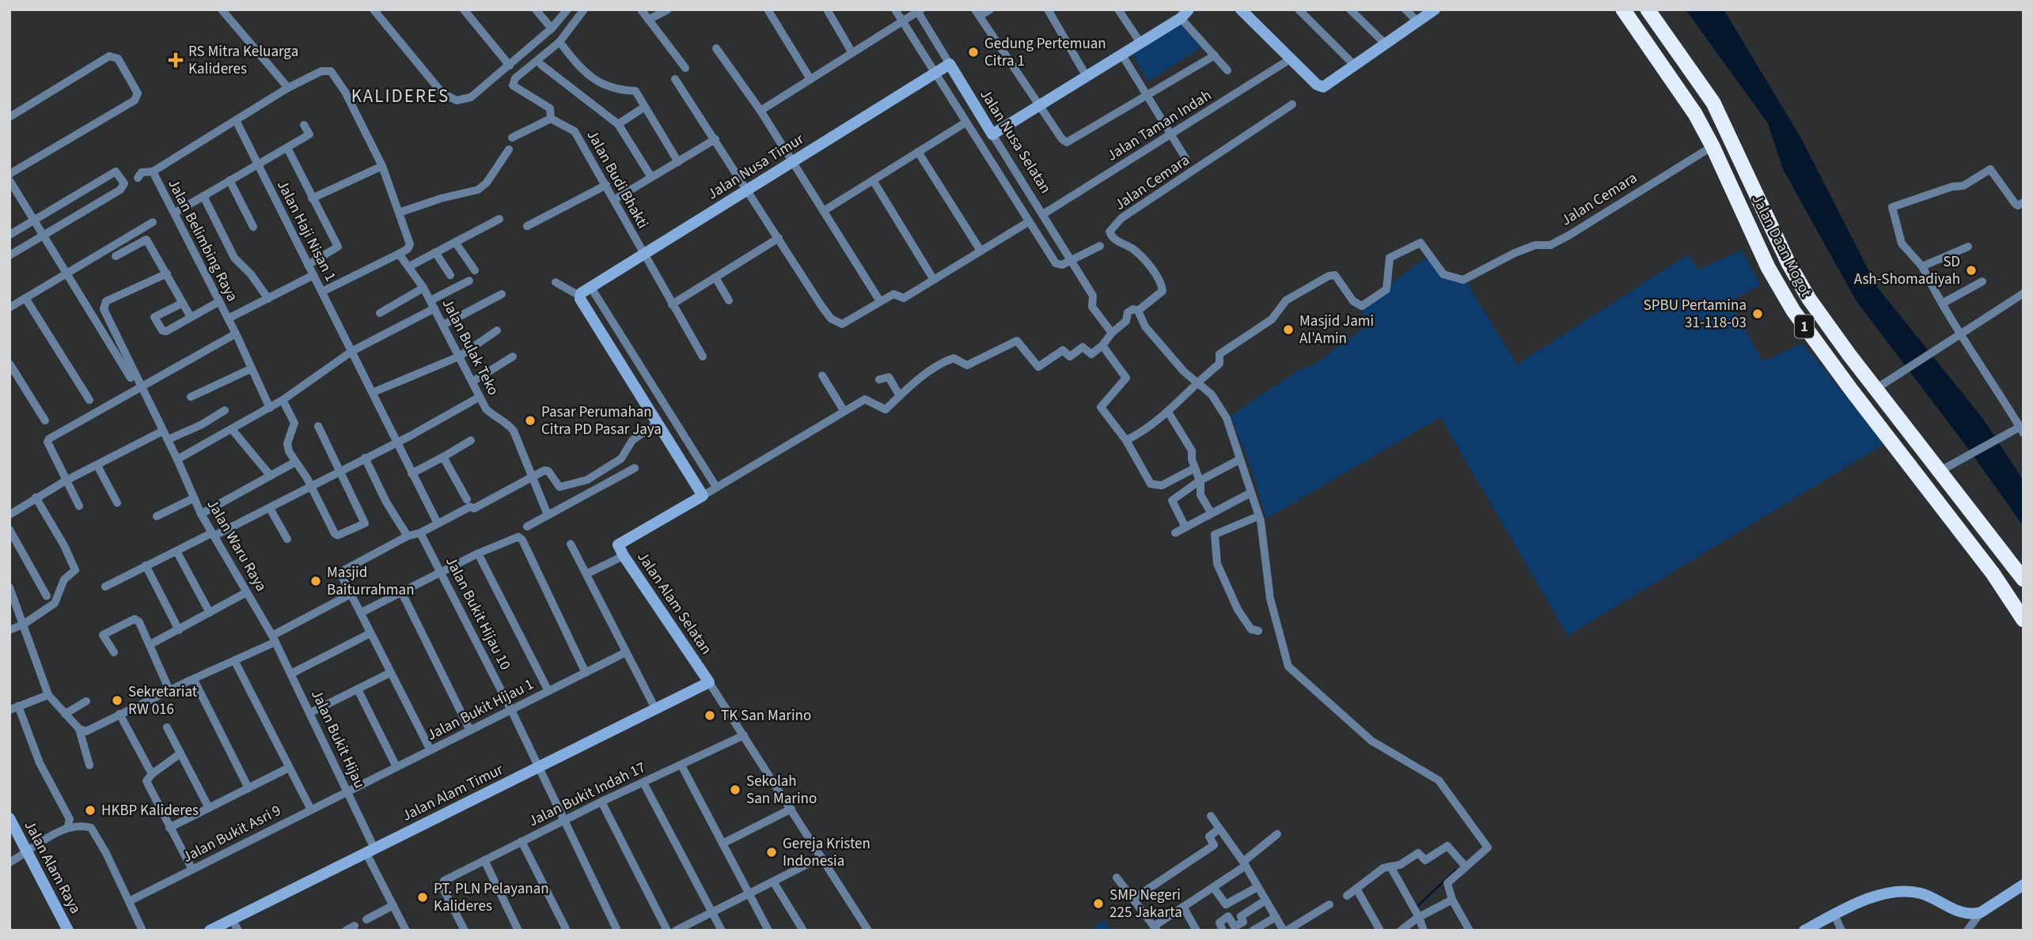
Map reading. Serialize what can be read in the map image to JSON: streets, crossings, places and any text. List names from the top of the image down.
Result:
{
  "streets": {
    "highway": ["Jalan Daan Mogot", "1"],
    "street": [
      "Jalan Taman Indah",
      "Jalan Nusa Selatan",
      "Jalan Nusa Timur",
      "Jalan Budi Bhakti",
      "Jalan Cemara",
      "Jalan Haji Nisan 1",
      "Jalan Belimbing Raya",
      "Jalan Bulak Teko",
      "Jalan Waru Raya",
      "Jalan Alam Selatan",
      "Jalan Bukit Hijau 10",
      "Jalan Bukit Hijau 1",
      "Jalan Bukit Hijau",
      "Jalan Alam Timur",
      "Jalan Bukit Indah 17",
      "Jalan Bukit Asri 9",
      "Jalan Alam Raya"
    ]
  },
  "crossings": [
    ["Jalan Taman Indah", "Jalan Nusa Selatan"],
    ["Jalan Nusa Selatan", "Jalan Nusa Timur"],
    ["Jalan Nusa Timur", "Jalan Budi Bhakti"],
    ["Jalan Cemara", "Jalan Daan Mogot"],
    ["Jalan Haji Nisan 1", "Jalan Belimbing Raya"],
    ["Jalan Waru Raya", "Jalan Bukit Hijau"],
    ["Jalan Alam Selatan", "Jalan Alam Timur"],
    ["Jalan Alam Selatan", "Jalan Bukit Indah 17"],
    ["Jalan Bukit Hijau 10", "Jalan Bukit Hijau 1"],
    ["Jalan Bukit Hijau 10", "Jalan Alam Timur"],
    ["Jalan Bukit Hijau 10", "Jalan Bukit Indah 17"],
    ["Jalan Bukit Hijau 1", "Jalan Bukit Hijau"],
    ["Jalan Bukit Hijau 1", "Jalan Bukit Asri 9"],
    ["Jalan Bukit Hijau", "Jalan Alam Timur"],
    ["Jalan Bukit Hijau", "Jalan Bukit Asri 9"]
  ],
  "districts": ["KALIDERES"],
  "places": {
    "other": [
      "Gedung Pertemuan Citra 1",
      "SD Ash-Shomadiyah",
      "SPBU Pertamina 31-118-03",
      "Masjid Jami Al'Amin",
      "Pasar Perumahan Citra PD Pasar Jaya",
      "Masjid Baiturrahman",
      "Sekretariat RW 016",
      "TK San Marino",
      "Sekolah San Marino",
      "HKBP Kalideres",
      "Gereja Kristen Indonesia",
      "PT. PLN Pelayanan Kalideres",
      "SMP Negeri 225 Jakarta"
    ],
    "health": ["RS Mitra Keluarga Kalideres"]
  }
}
